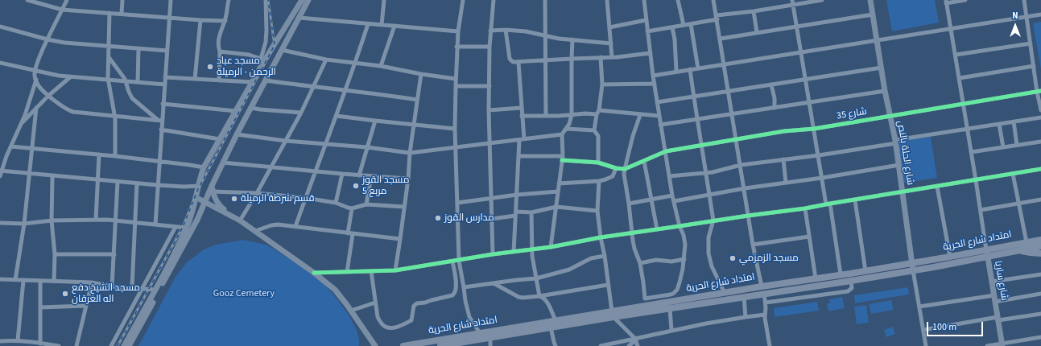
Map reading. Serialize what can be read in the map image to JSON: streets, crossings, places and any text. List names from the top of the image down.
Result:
{
  "streets": {
    "main road": ["شارع الحلة بالنص", "امتداد شارع الحرية", "شارع ساريا"],
    "street": ["شارع 35"]
  },
  "crossings": [
    ["شارع 35", "شارع الحلة بالنص"],
    ["شارع الحلة بالنص", "امتداد شارع الحرية"],
    ["امتداد شارع الحرية", "شارع ساريا"]
  ],
  "parks": ["Gooz Cemetery"],
  "places": [
    "مسجد عباد الرحمن - الرميلة",
    "مسجد القوز مربع 5",
    "قسم شرطة الرميلة",
    "مدارس القوز",
    "مسجد الزمزمي",
    "مسجد الشيخ دفع اله الغرقان"
  ],
  "scale_bar": "100 m",
  "north": "top"
}
